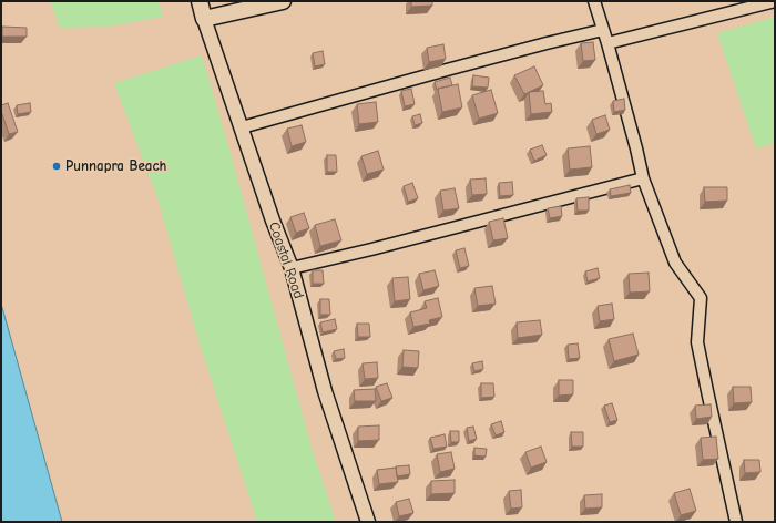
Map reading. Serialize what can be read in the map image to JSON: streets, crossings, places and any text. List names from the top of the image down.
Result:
{
  "streets": {
    "main road": ["Coastal Road"]
  },
  "places": ["Punnapra Beach"]
}
